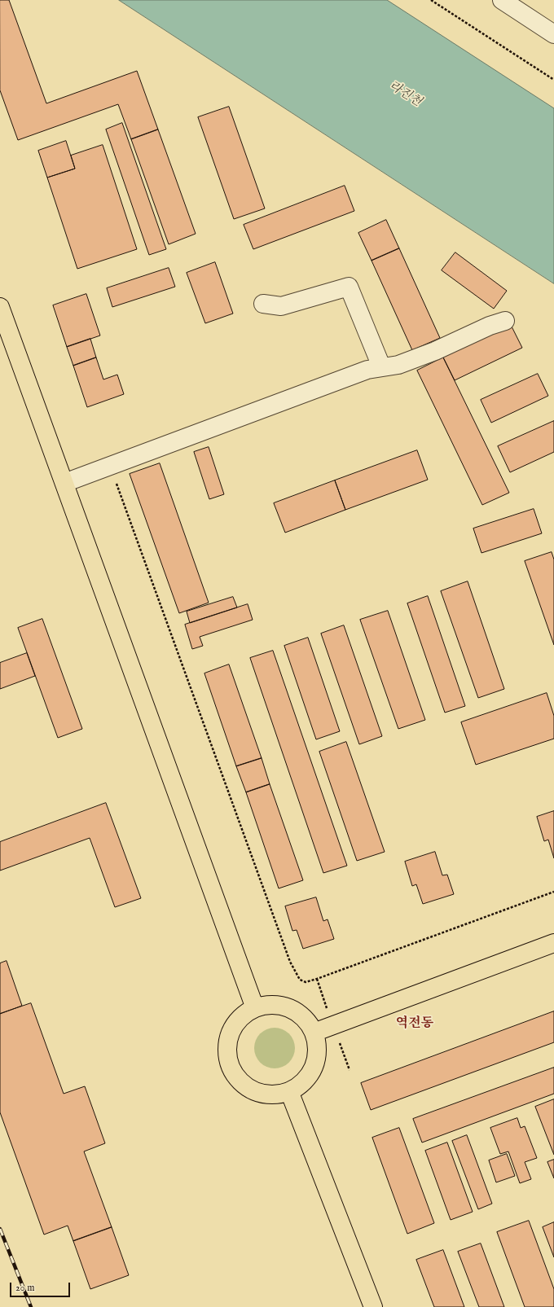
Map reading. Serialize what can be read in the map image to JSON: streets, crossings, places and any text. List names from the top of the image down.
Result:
{
  "districts": ["역전동"],
  "water": ["라진천"],
  "scale_bar": "20 m"
}
